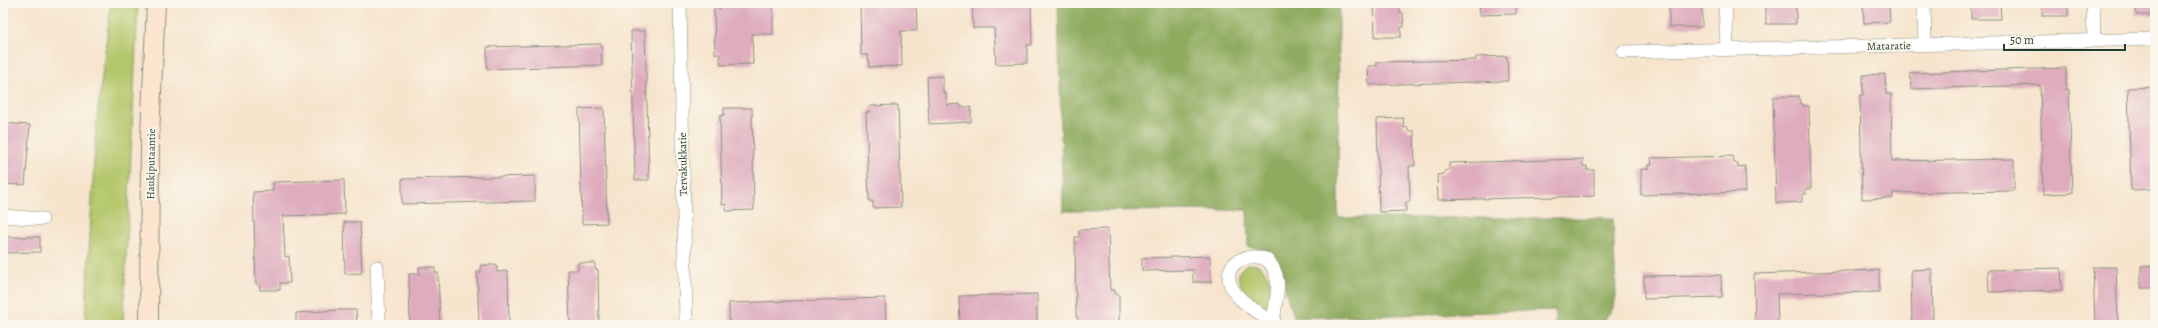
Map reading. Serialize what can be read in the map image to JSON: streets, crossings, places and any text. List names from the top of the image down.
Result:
{
  "streets": {
    "main road": ["Haukiputaantie"],
    "street": ["Mataratie", "Tervakukkatie"]
  },
  "scale_bar": "50 m"
}
